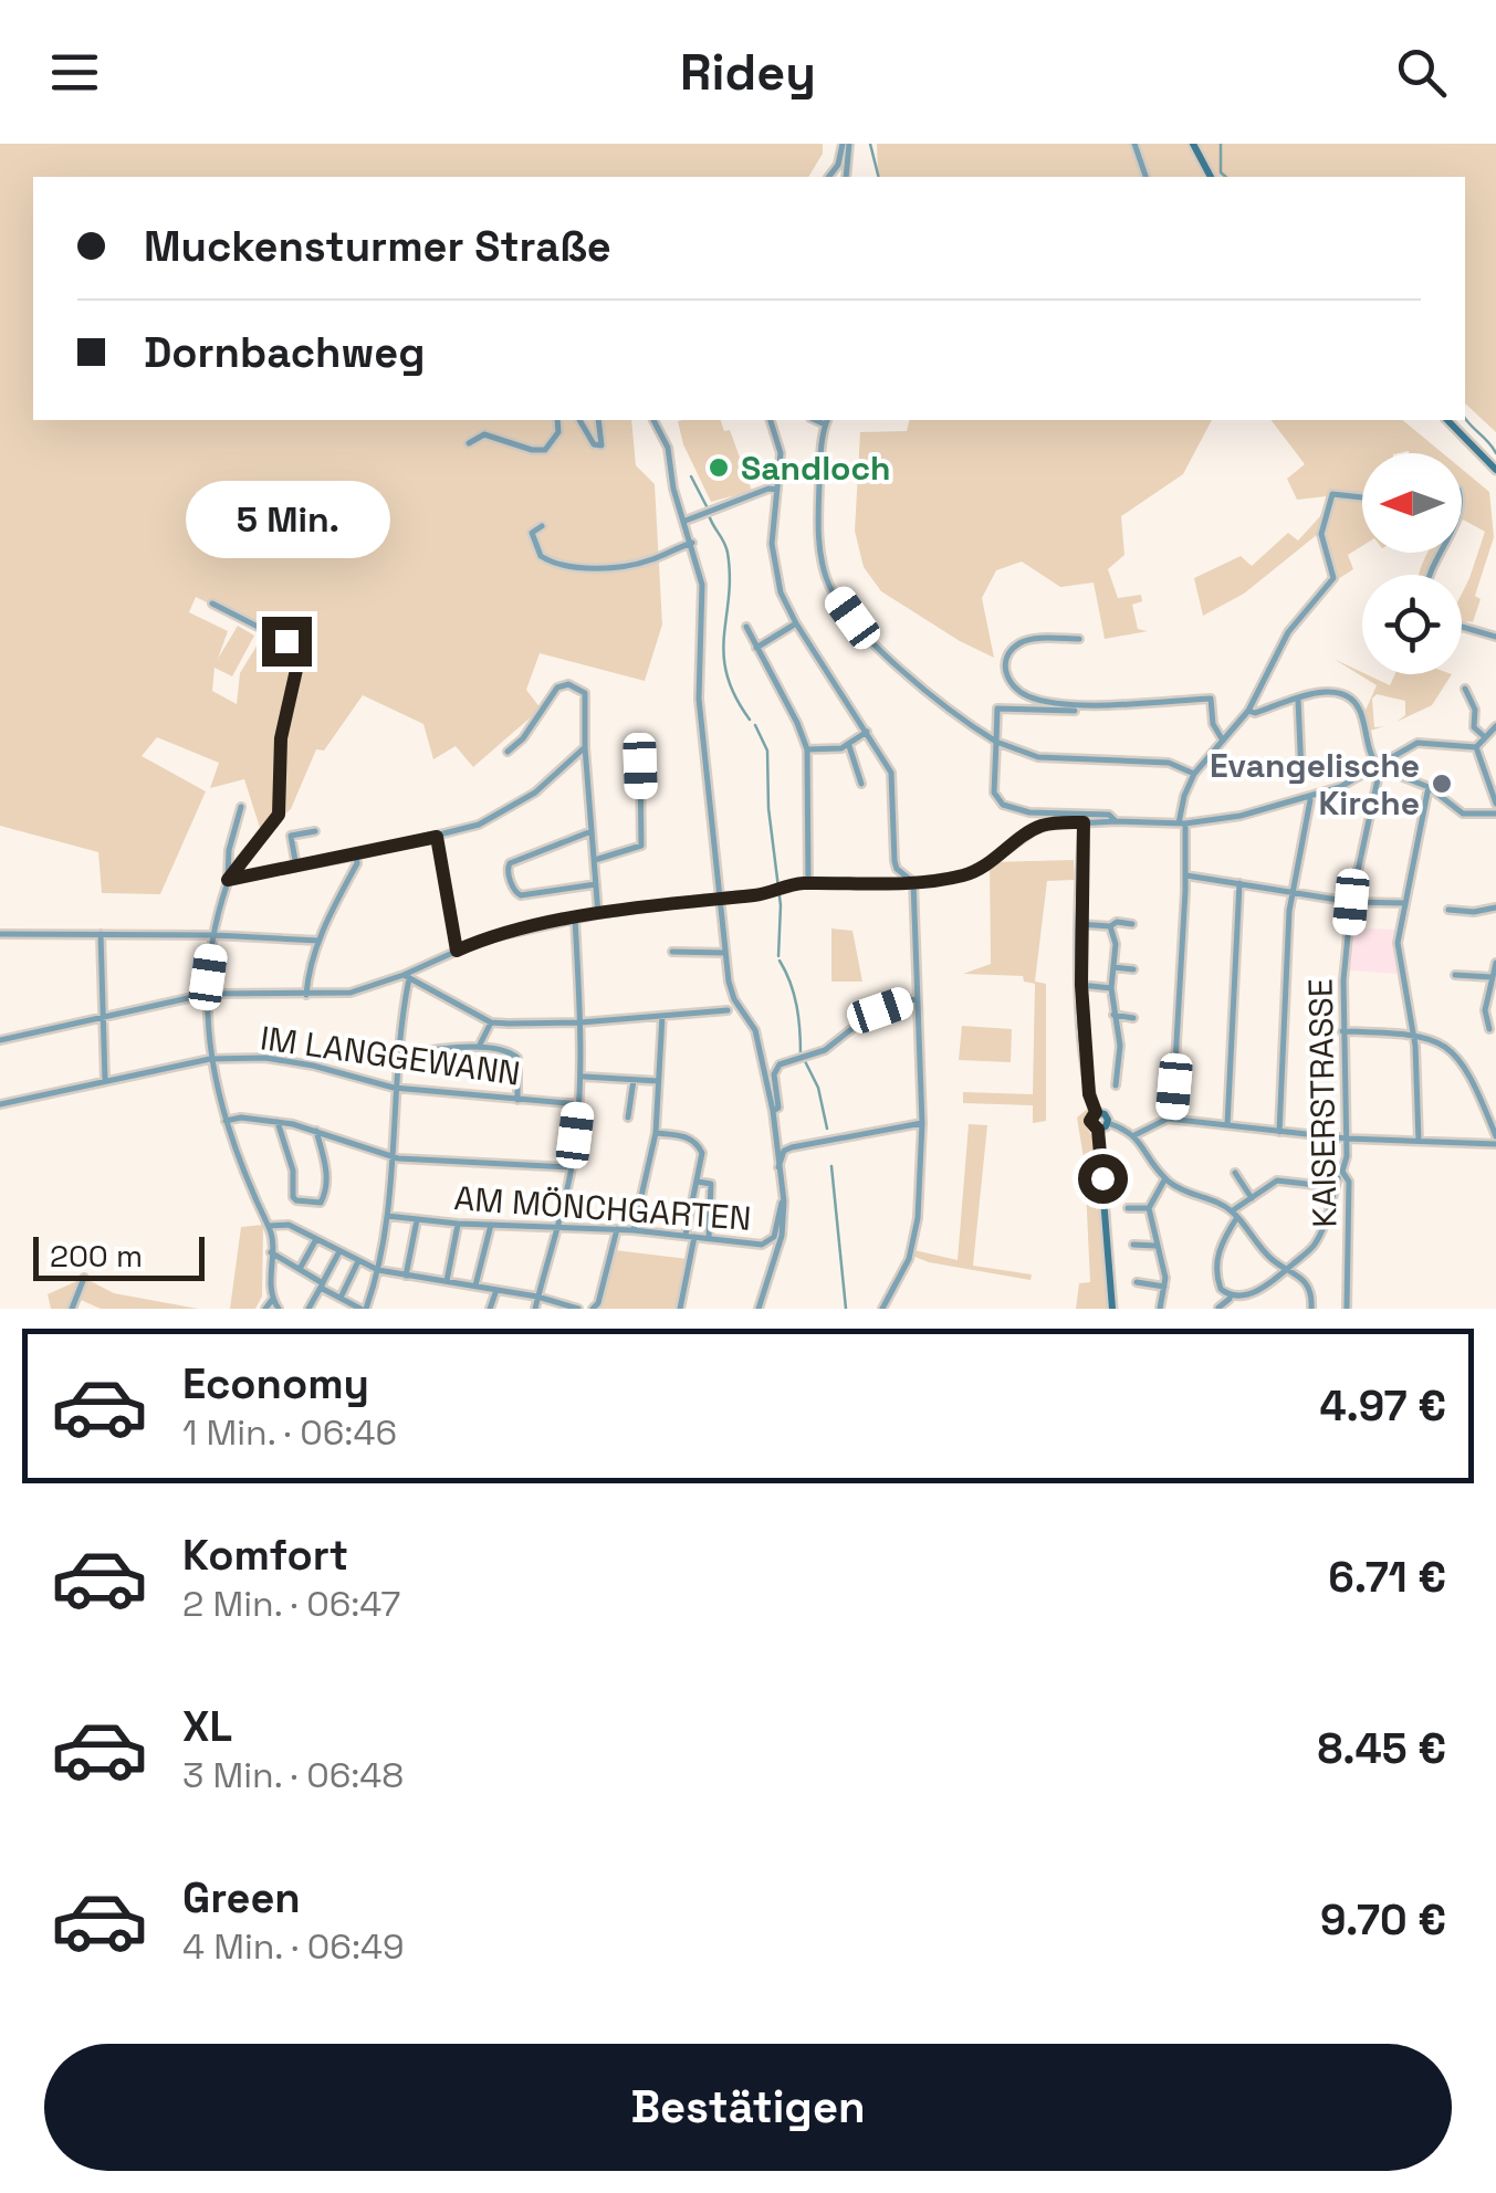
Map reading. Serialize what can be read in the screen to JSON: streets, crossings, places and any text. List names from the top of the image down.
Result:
{
  "streets": {
    "street": ["IM LANGGEWANN", "KAISERSTRASSE", "AM MÖNCHGARTEN"]
  },
  "places": ["Sandloch", "Evangelische Kirche"],
  "scale_bar": "200 m",
  "north": "left",
  "page": {
    "header": "Ridey",
    "banner": ["Muckensturmer Straße", "Dornbachweg"],
    "bubble": "5 Min.",
    "scale": "200 m",
    "list": [
      {
        "name": "Economy",
        "note": "1 Min. · 06:46",
        "value": "4.97 €"
      },
      {
        "name": "Komfort",
        "note": "2 Min. · 06:47",
        "value": "6.71 €"
      },
      {
        "name": "XL",
        "note": "3 Min. · 06:48",
        "value": "8.45 €"
      },
      {
        "name": "Green",
        "note": "4 Min. · 06:49",
        "value": "9.70 €"
      }
    ],
    "buttons": "Bestätigen"
  }
}
